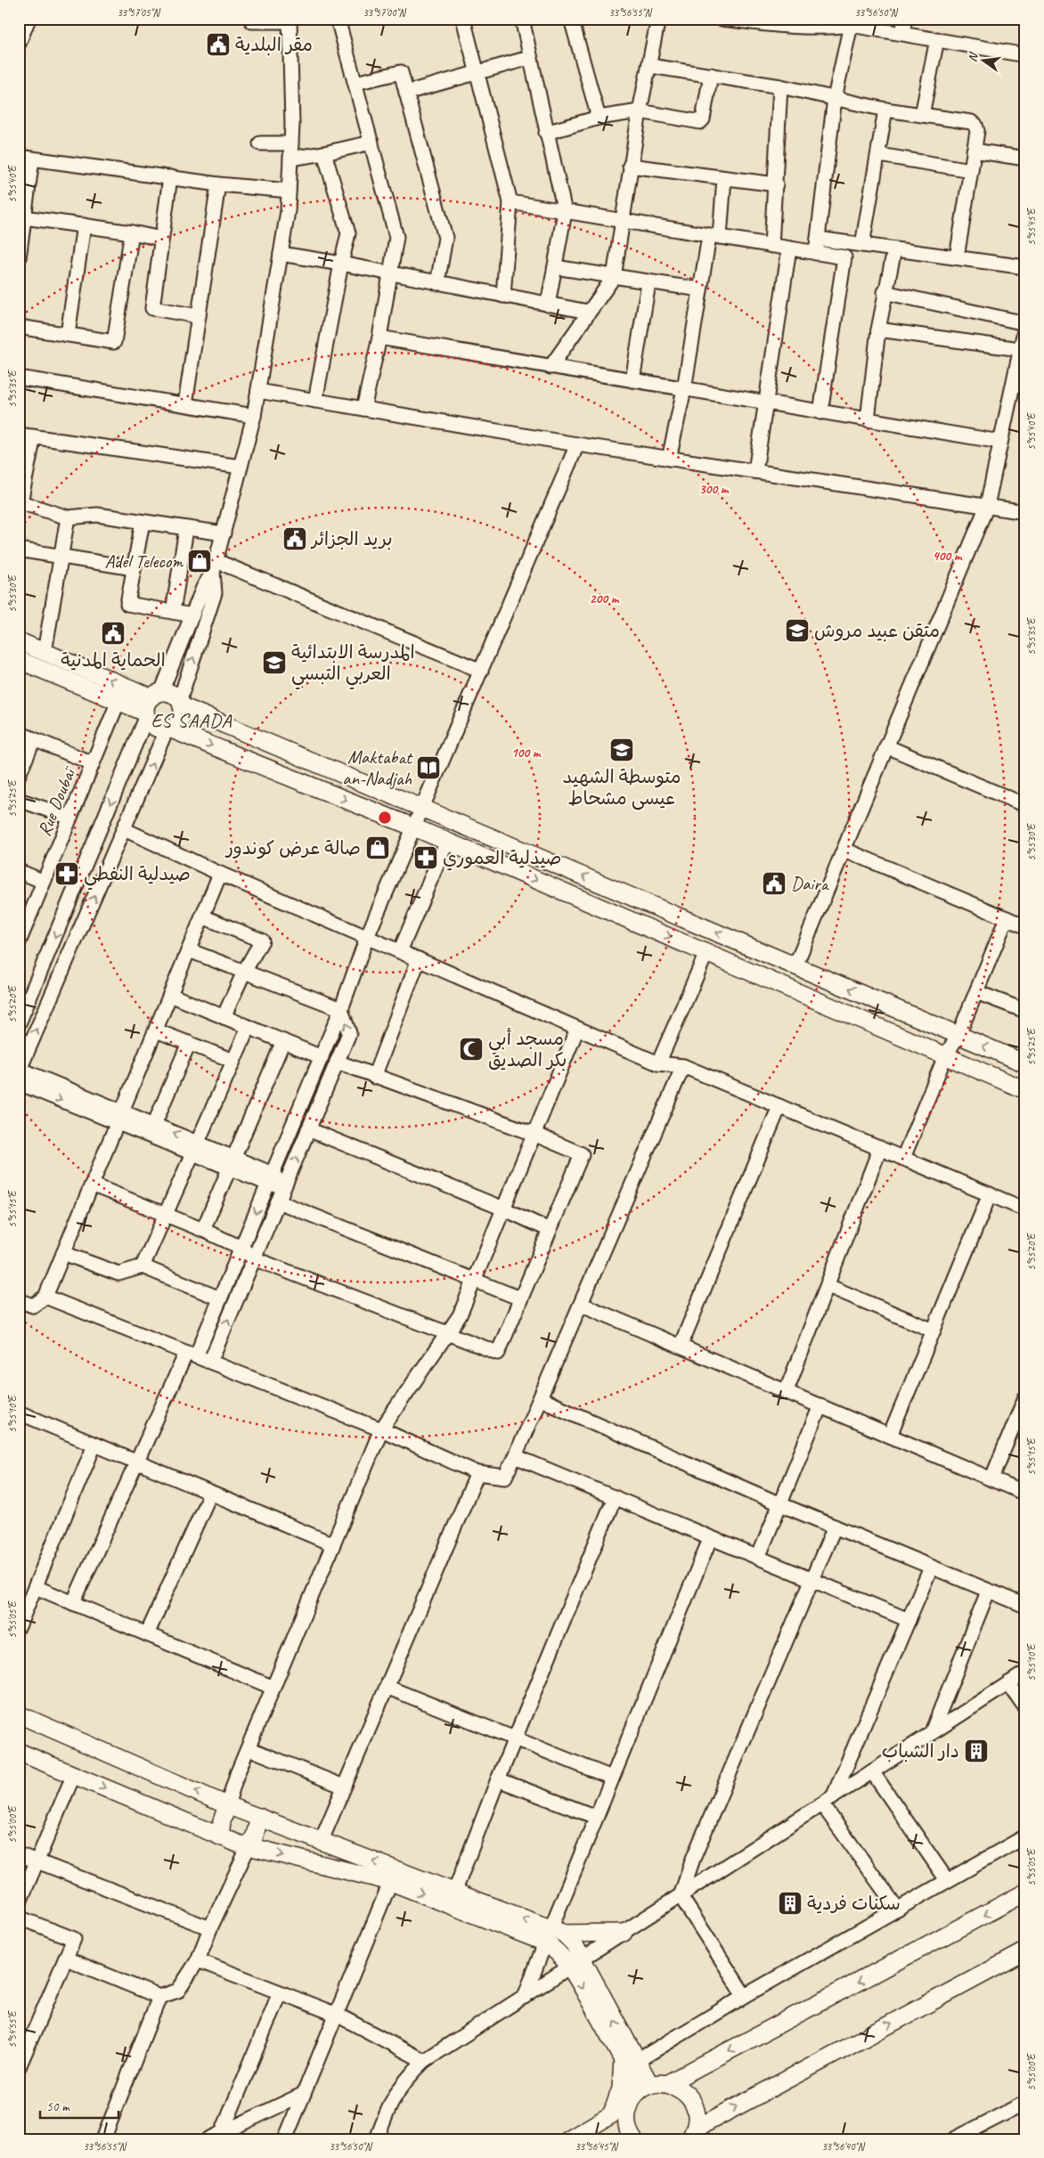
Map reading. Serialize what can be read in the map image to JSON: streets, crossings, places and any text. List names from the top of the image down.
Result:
{
  "streets": {
    "street": ["Rue Doubaï"]
  },
  "districts": ["ES SAADA"],
  "places": {
    "public building": [
      "مقر البلدية",
      "بريد الجزائر",
      "الحماية المدنية",
      "Daira"
    ],
    "shop": ["Adel Telecom", "صالة عرض كوندور"],
    "school or university": ["متقن عبيد مروش", "المدرسة الابتدائية العربي التبسي", "متوسطة الشهيد عيسى مشحاط"],
    "library": ["Maktabat an-Nadjah"],
    "pharmacy": ["صيدلية العموري", "صيدلية النفطي"],
    "mosque": ["مسجد أبي بكر الصديق"],
    "building": ["دار الشباب", "سكنات فردية"]
  },
  "scale_bar": "50 m",
  "north": "left",
  "coordinates": [
    "33°57'05\"N",
    "33°57'00\"N",
    "33°56'55\"N",
    "33°56'50\"N",
    "5°55'40\"E",
    "5°55'45\"E",
    "5°55'35\"E",
    "5°55'30\"E",
    "5°55'25\"E",
    "5°55'20\"E",
    "5°55'15\"E",
    "5°55'10\"E",
    "5°55'05\"E",
    "5°55'00\"E",
    "5°54'55\"E",
    "33°56'45\"N",
    "33°56'40\"N"
  ],
  "rings": [
    "300 m",
    "400 m",
    "200 m",
    "100 m"
  ]
}
